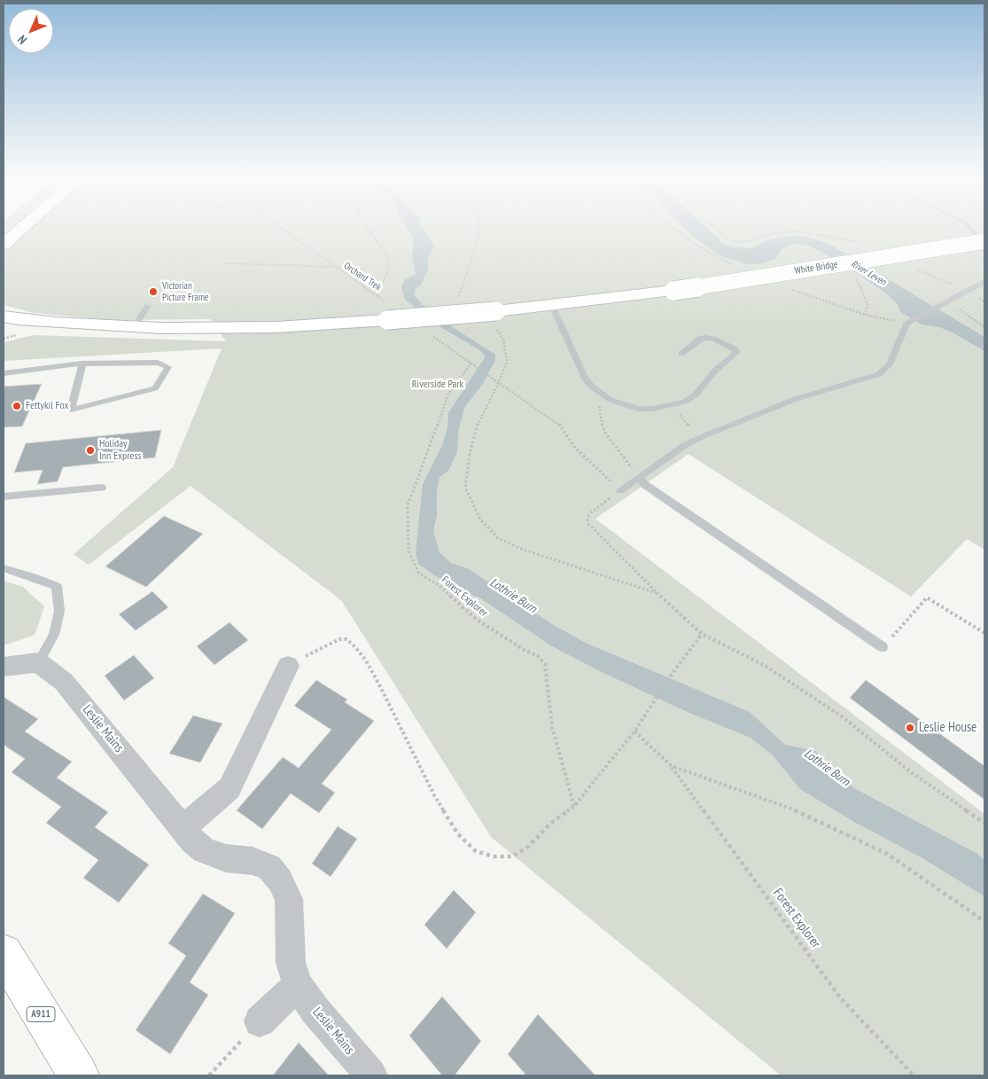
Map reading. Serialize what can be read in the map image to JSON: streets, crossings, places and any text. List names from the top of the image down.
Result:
{
  "streets": {
    "main road": ["White Bridge", "A911"],
    "street": ["Leslie Mains"],
    "path": ["Orchard Trek", "Forest Explorer"]
  },
  "water": ["River Leven", "Lothrie Burn"],
  "parks": ["Riverside Park"],
  "places": [
    "Victorian Picture Frame",
    "Fettykil Fox",
    "Holiday Inn Express",
    "Leslie House"
  ],
  "north": "bottom left"
}
